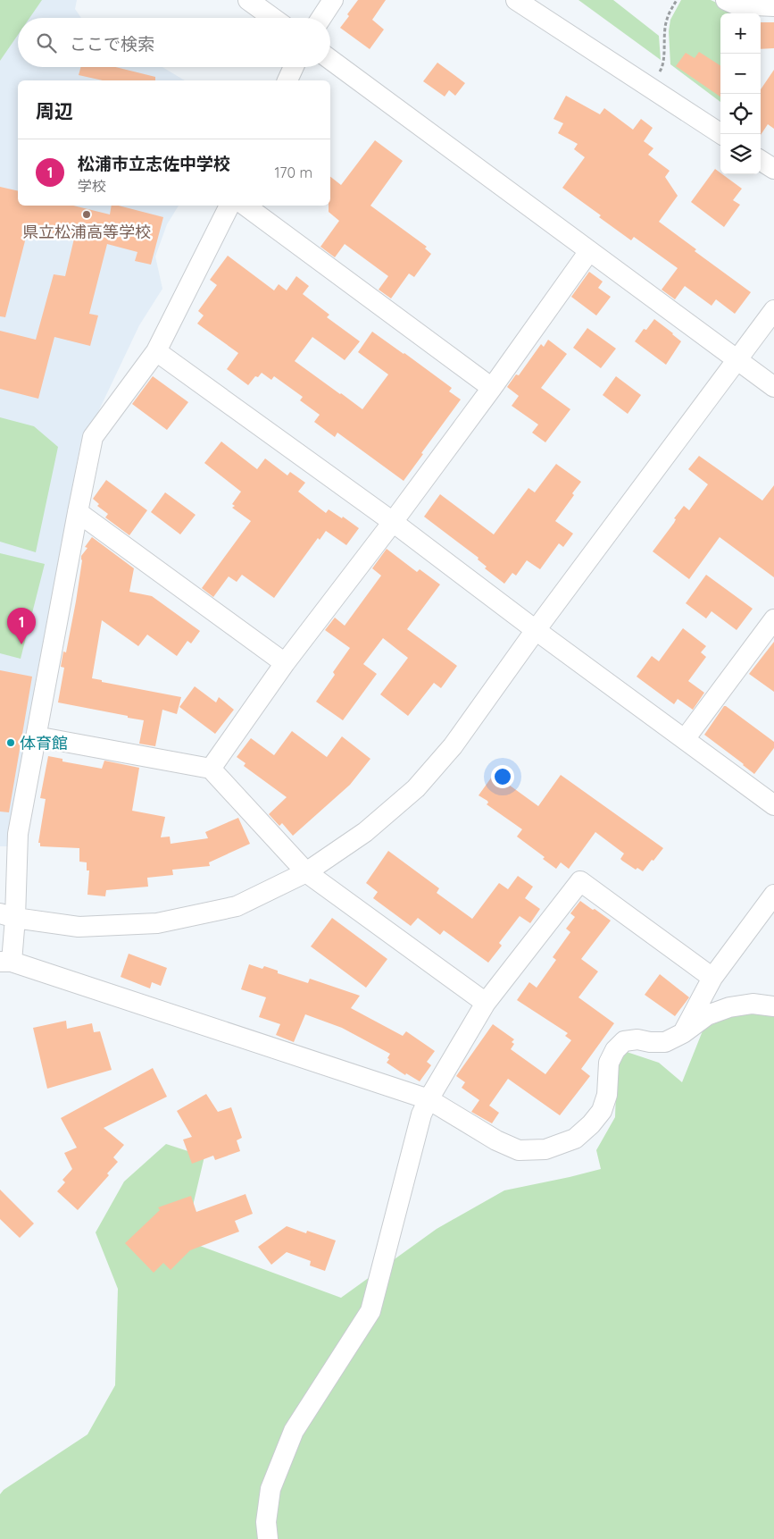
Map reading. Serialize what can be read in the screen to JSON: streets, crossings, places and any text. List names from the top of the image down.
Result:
{
  "places": ["県立松浦高等学校", "体育館"],
  "page": {
    "map_buttons": ["+", "−"],
    "search": "ここで検索",
    "heading": "周辺",
    "list": [
      {
        "mark": "1",
        "name": "松浦市立志佐中学校",
        "note": "学校",
        "value": "170 m"
      }
    ],
    "pins": "1"
  }
}
